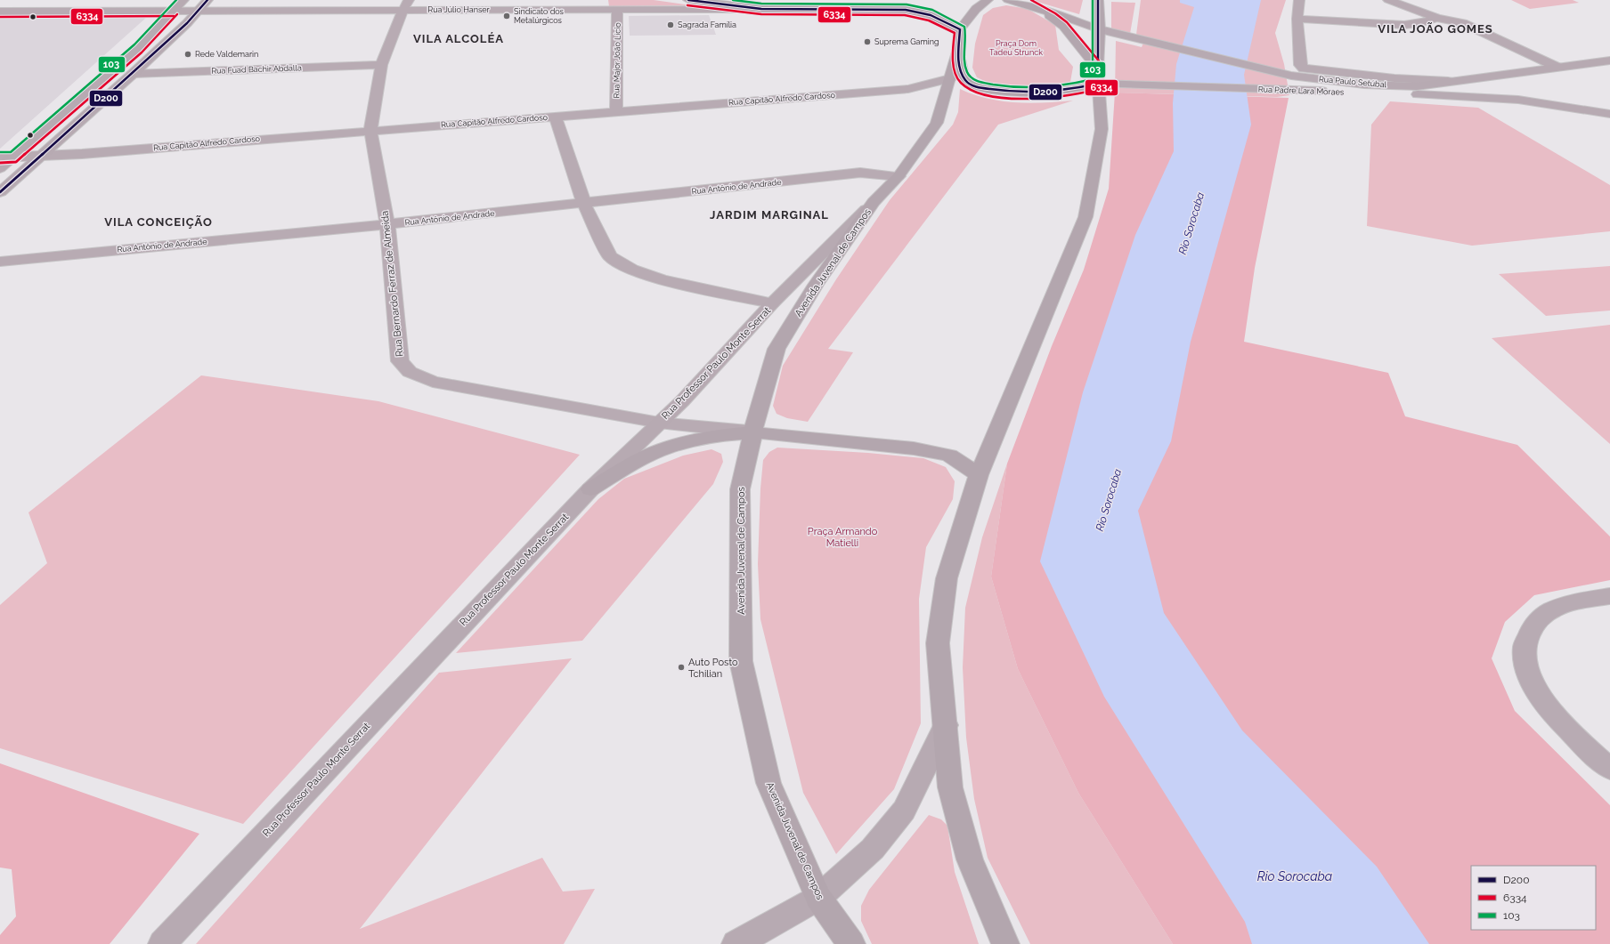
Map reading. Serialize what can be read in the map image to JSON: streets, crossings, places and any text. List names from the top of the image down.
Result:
{
  "streets": {
    "highway": ["Avenida Juvenal de Campos"],
    "main road": ["Rua Paulo Setúbal", "Rua Padre Lara Moraes", "Rua Professor Paulo Monte Serrat"],
    "street": [
      "Rua Júlio Hanser",
      "Rua Major João Lício",
      "Rua Fuad Bachir Abdalla",
      "Rua Capitão Alfredo Cardoso",
      "Rua Antônio de Andrade",
      "Rua Bernardo Ferraz de Almeida"
    ]
  },
  "crossings": [
    ["Rua Júlio Hanser", "Rua Major João Lício"],
    ["Rua Júlio Hanser", "Rua Bernardo Ferraz de Almeida"],
    ["Rua Major João Lício", "Rua Capitão Alfredo Cardoso"],
    ["Rua Fuad Bachir Abdalla", "Rua Bernardo Ferraz de Almeida"],
    ["Rua Capitão Alfredo Cardoso", "Avenida Juvenal de Campos"],
    ["Rua Capitão Alfredo Cardoso", "Rua Bernardo Ferraz de Almeida"],
    ["Rua Antônio de Andrade", "Avenida Juvenal de Campos"],
    ["Rua Antônio de Andrade", "Rua Bernardo Ferraz de Almeida"],
    ["Avenida Juvenal de Campos", "Rua Bernardo Ferraz de Almeida"],
    ["Avenida Juvenal de Campos", "Rua Professor Paulo Monte Serrat"],
    ["Rua Bernardo Ferraz de Almeida", "Rua Professor Paulo Monte Serrat"]
  ],
  "districts": [
    "VILA JOÃO GOMES",
    "VILA ALCOLÉA",
    "JARDIM MARGINAL",
    "VILA CONCEIÇÃO"
  ],
  "water": ["Rio Sorocaba"],
  "parks": ["Praça Dom Tadeu Strunck", "Praça Armando Matielli"],
  "places": [
    "Sindicato dos Metalúrgicos",
    "Sagrada Família",
    "Suprema Gaming",
    "Rede Valdemarin",
    "Auto Posto Tchilian"
  ],
  "lines": ["transit line D200", "transit line 6334", "transit line 103"],
  "legend": ["D200", "6334", "103"]
}
